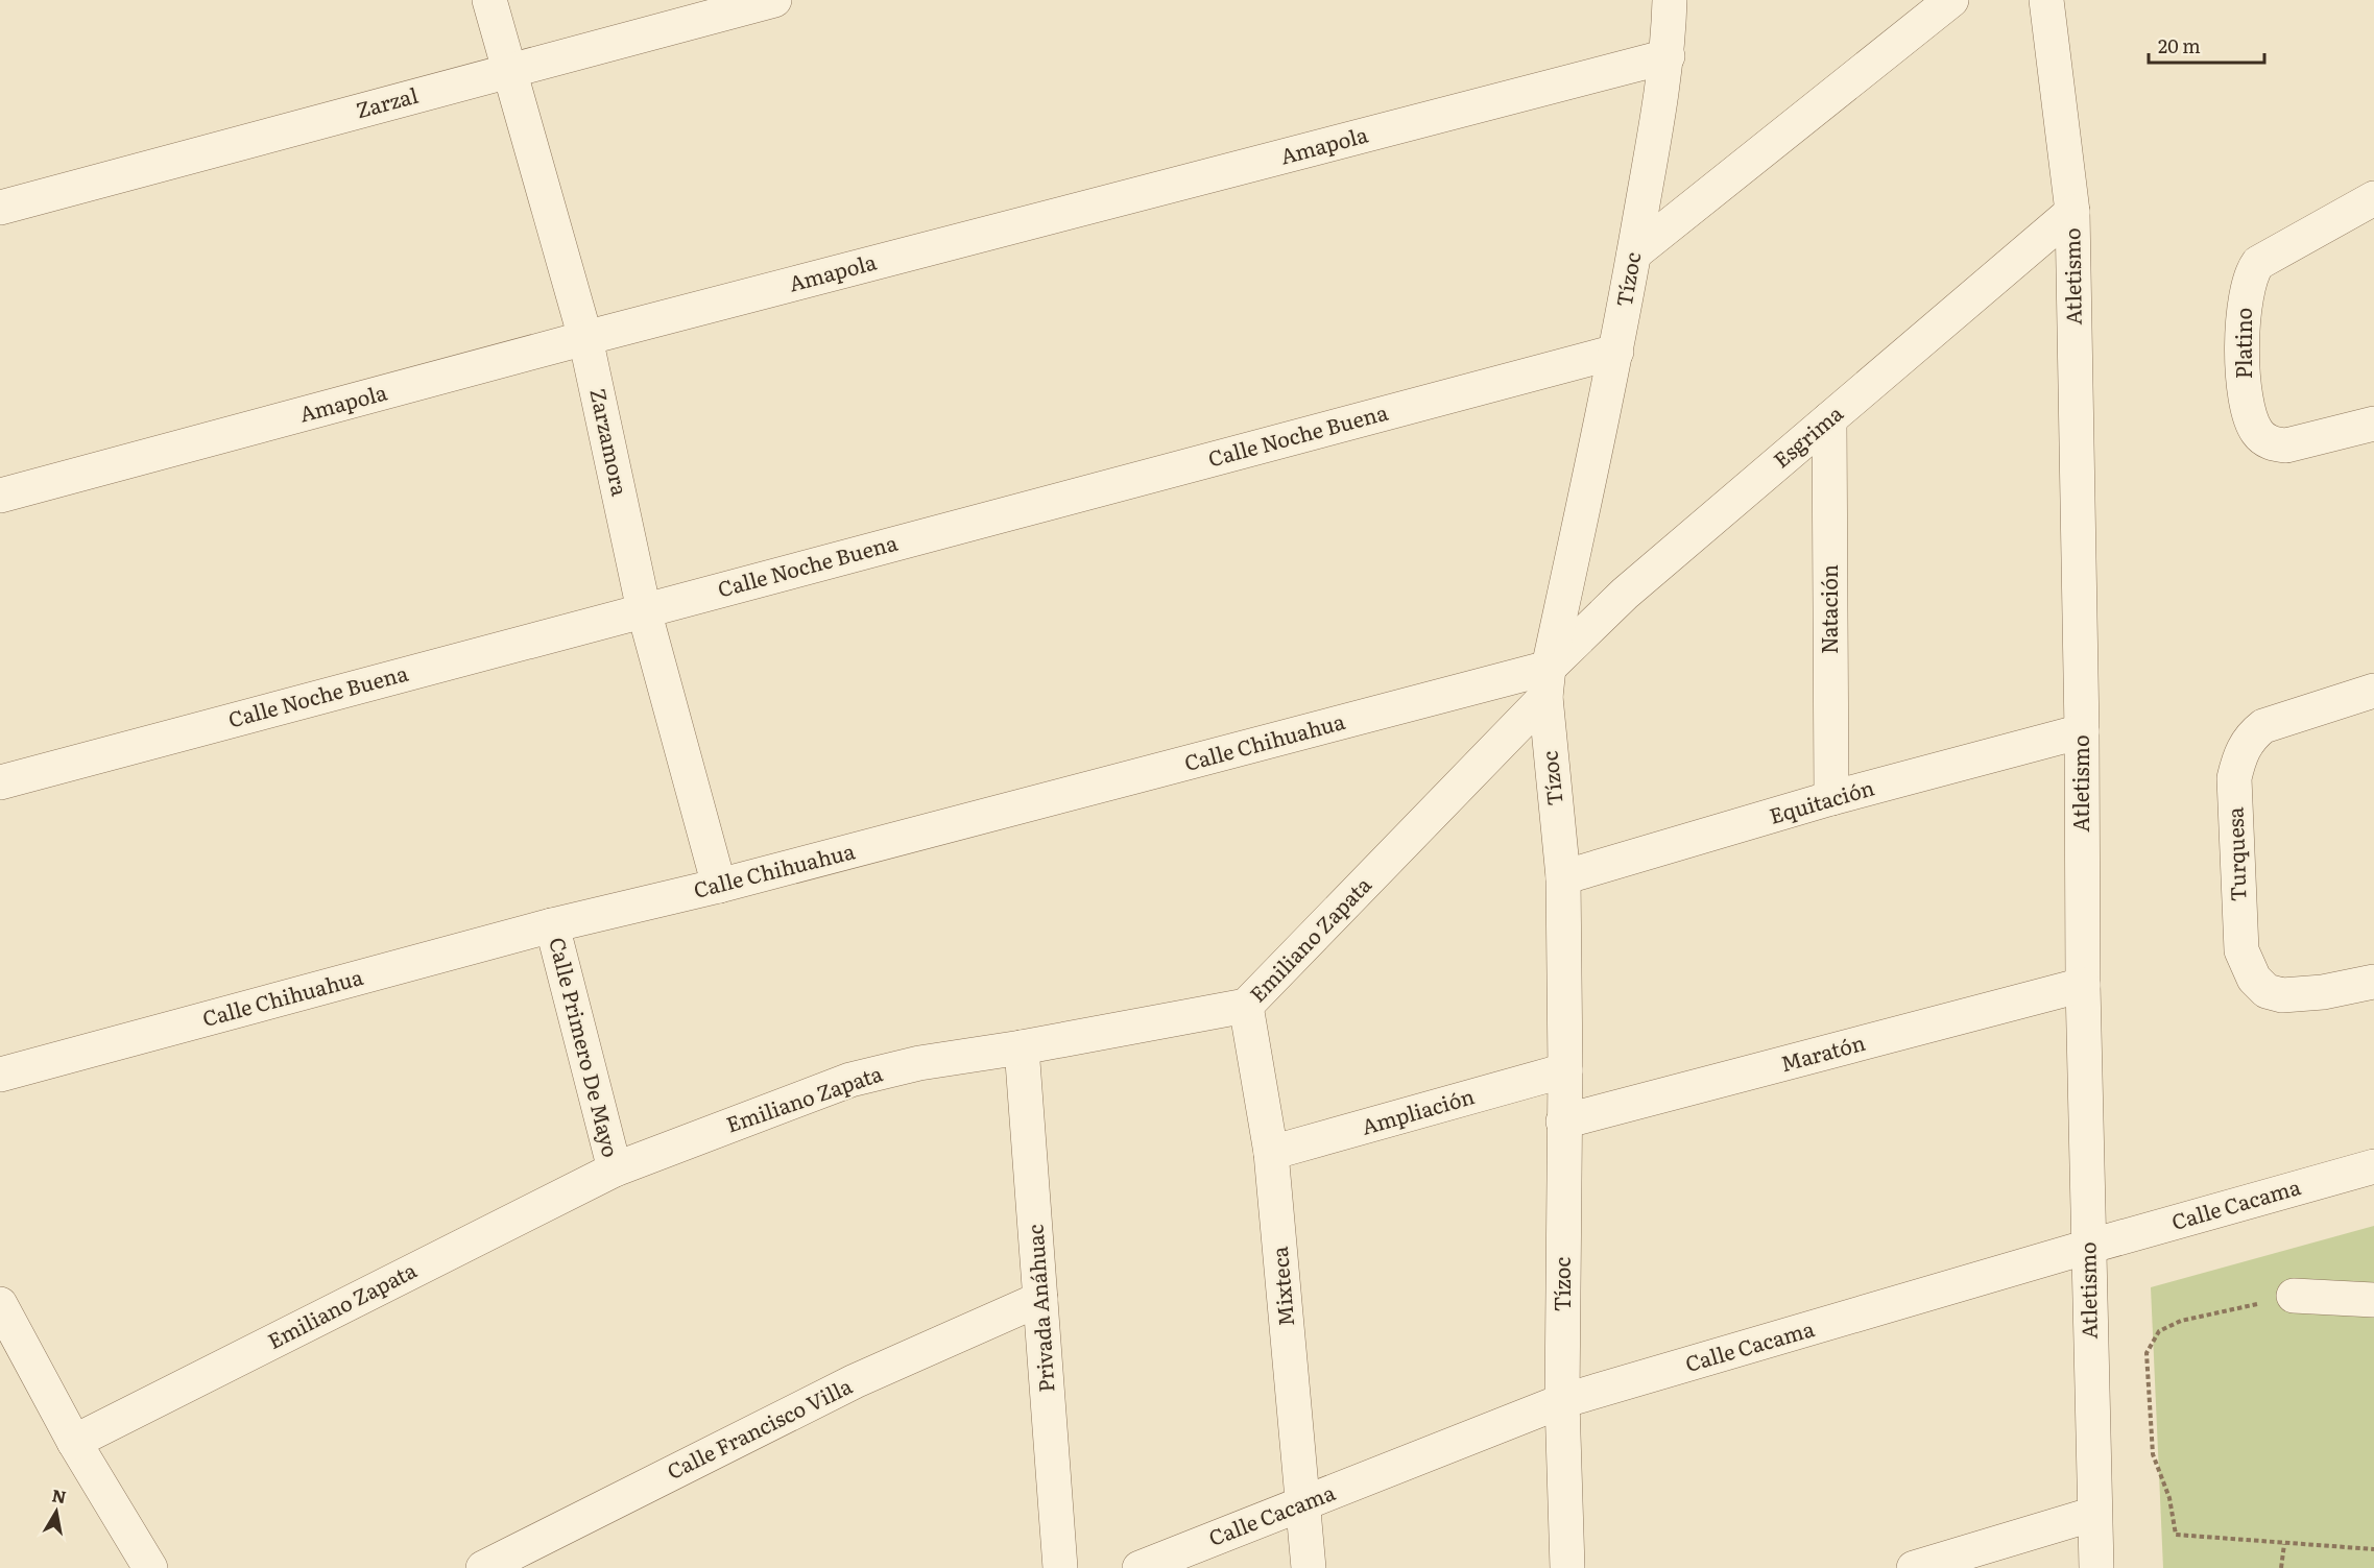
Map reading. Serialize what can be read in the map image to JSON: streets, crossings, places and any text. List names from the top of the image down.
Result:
{
  "streets": {
    "street": [
      "Zarzal",
      "Amapola",
      "Atletismo",
      "Tízoc",
      "Platino",
      "Calle Noche Buena",
      "Esgrima",
      "Zarzamora",
      "Natación",
      "Calle Chihuahua",
      "Equitación",
      "Turquesa",
      "Emiliano Zapata",
      "Calle Primero De Mayo",
      "Maratón",
      "Ampliación",
      "Calle Cacama",
      "Mixteca",
      "Privada Anáhuac",
      "Calle Francisco Villa"
    ]
  },
  "crossings": [
    ["Zarzal", "Zarzamora"],
    ["Amapola", "Tízoc"],
    ["Amapola", "Zarzamora"],
    ["Atletismo", "Esgrima"],
    ["Atletismo", "Equitación"],
    ["Atletismo", "Maratón"],
    ["Atletismo", "Calle Cacama"],
    ["Tízoc", "Calle Noche Buena"],
    ["Tízoc", "Esgrima"],
    ["Tízoc", "Calle Chihuahua"],
    ["Tízoc", "Equitación"],
    ["Tízoc", "Emiliano Zapata"],
    ["Tízoc", "Maratón"],
    ["Tízoc", "Ampliación"],
    ["Tízoc", "Calle Cacama"],
    ["Calle Noche Buena", "Zarzamora"],
    ["Esgrima", "Natación"],
    ["Esgrima", "Calle Chihuahua"],
    ["Esgrima", "Emiliano Zapata"],
    ["Zarzamora", "Calle Chihuahua"],
    ["Natación", "Equitación"],
    ["Calle Chihuahua", "Emiliano Zapata"],
    ["Calle Chihuahua", "Calle Primero De Mayo"],
    ["Emiliano Zapata", "Calle Primero De Mayo"],
    ["Emiliano Zapata", "Mixteca"],
    ["Emiliano Zapata", "Privada Anáhuac"],
    ["Ampliación", "Mixteca"],
    ["Calle Cacama", "Mixteca"],
    ["Privada Anáhuac", "Calle Francisco Villa"]
  ],
  "scale_bar": "20 m",
  "north": "top"
}
